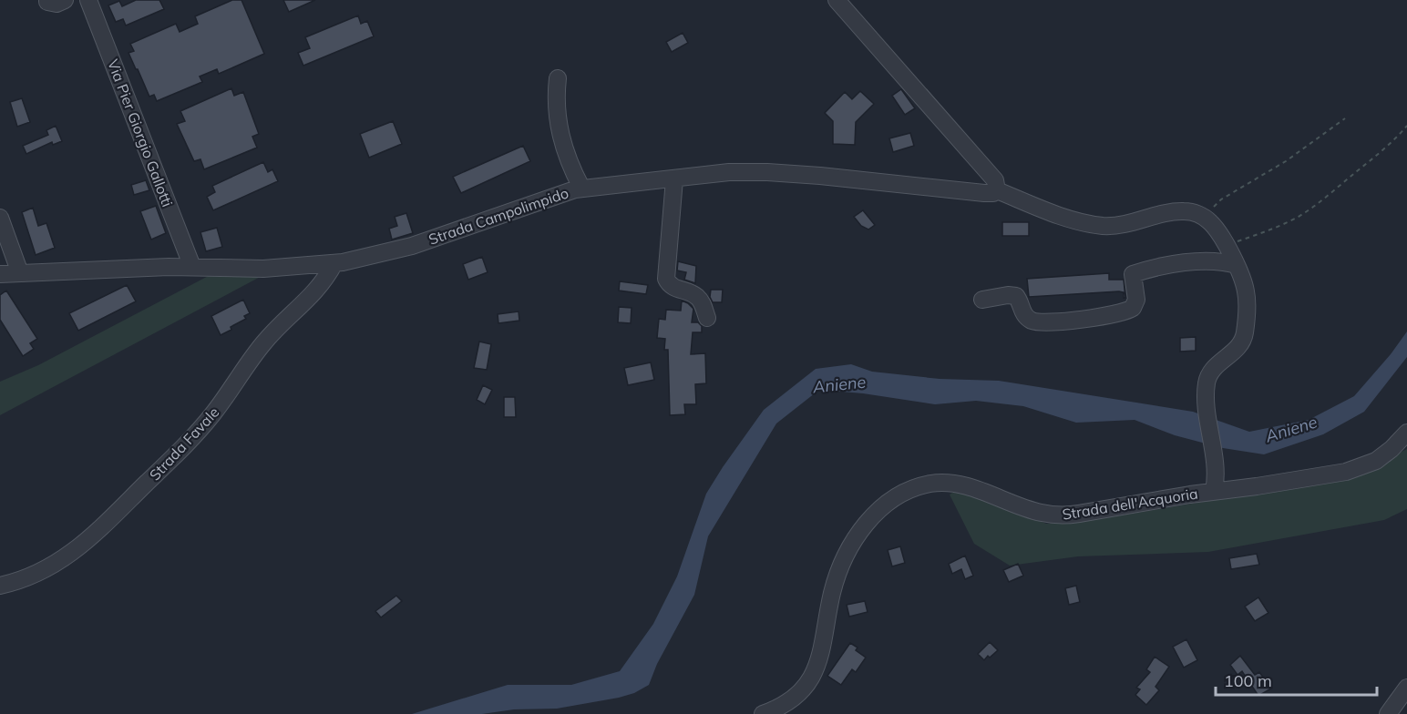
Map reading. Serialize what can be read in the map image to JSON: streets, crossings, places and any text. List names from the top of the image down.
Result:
{
  "streets": {
    "street": [
      "Via Pier Giorgio Gallotti",
      "Strada Campolimpido",
      "Strada Favale",
      "Strada dell'Acquoria"
    ]
  },
  "crossings": [
    ["Via Pier Giorgio Gallotti", "Strada Campolimpido"],
    ["Strada Campolimpido", "Strada Favale"]
  ],
  "water": ["Aniene"],
  "scale_bar": "100 m"
}
